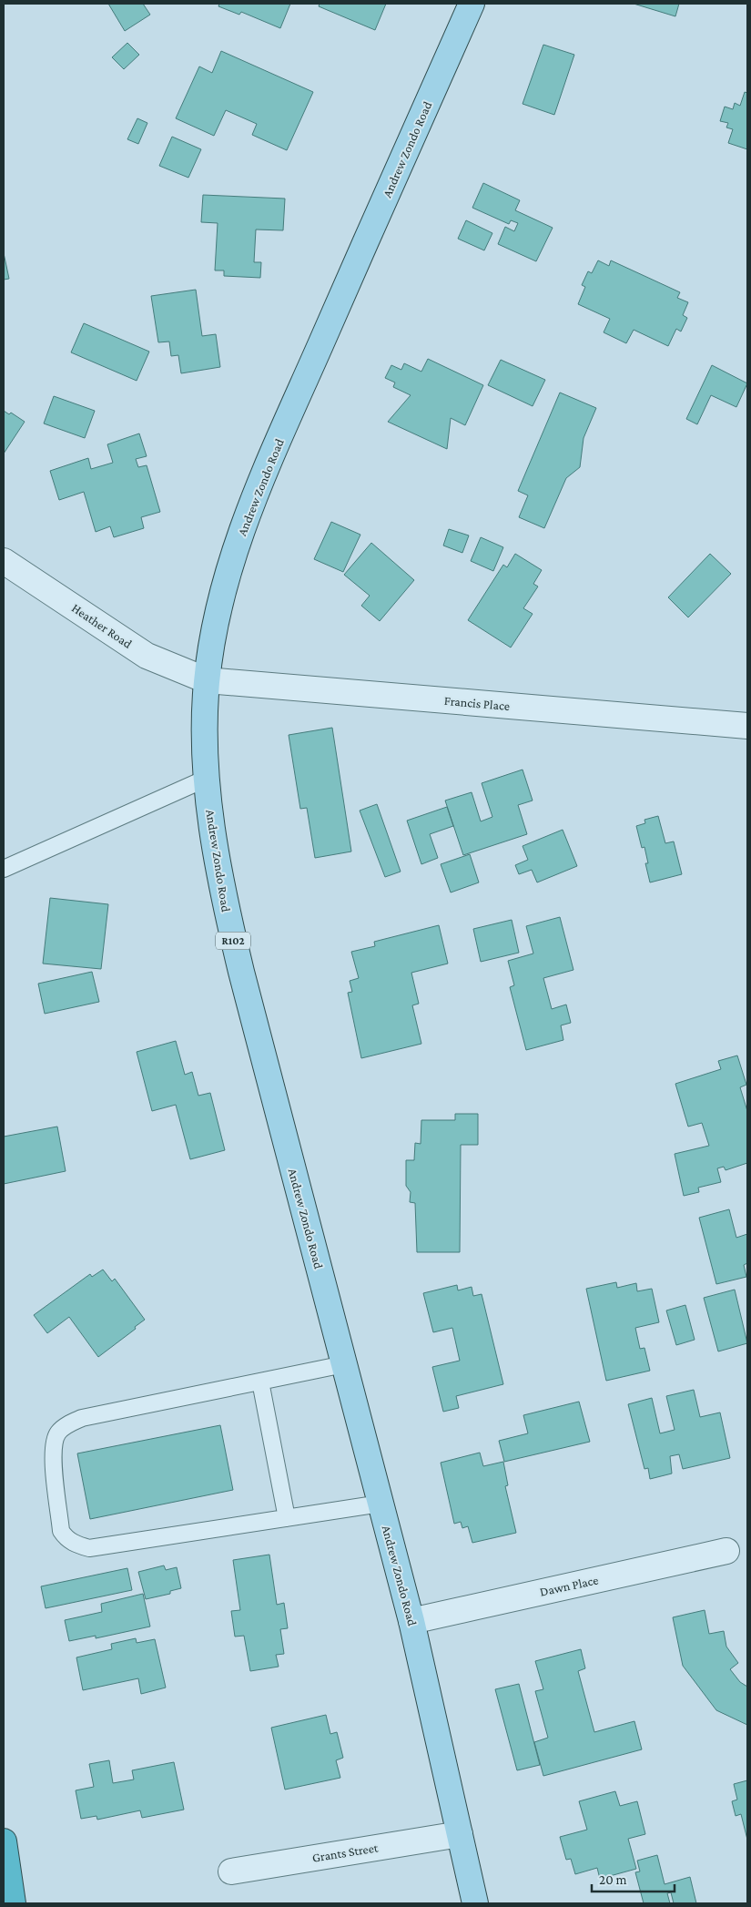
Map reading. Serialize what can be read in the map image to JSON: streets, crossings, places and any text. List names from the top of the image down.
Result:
{
  "streets": {
    "main road": ["Andrew Zondo Road", "R102"],
    "street": [
      "Heather Road",
      "Francis Place",
      "Dawn Place",
      "Grants Street"
    ]
  },
  "crossings": [
    ["Andrew Zondo Road", "Heather Road"],
    ["Andrew Zondo Road", "Francis Place"],
    ["Andrew Zondo Road", "Dawn Place"],
    ["Andrew Zondo Road", "Grants Street"],
    ["Heather Road", "Francis Place"]
  ],
  "scale_bar": "20 m"
}
